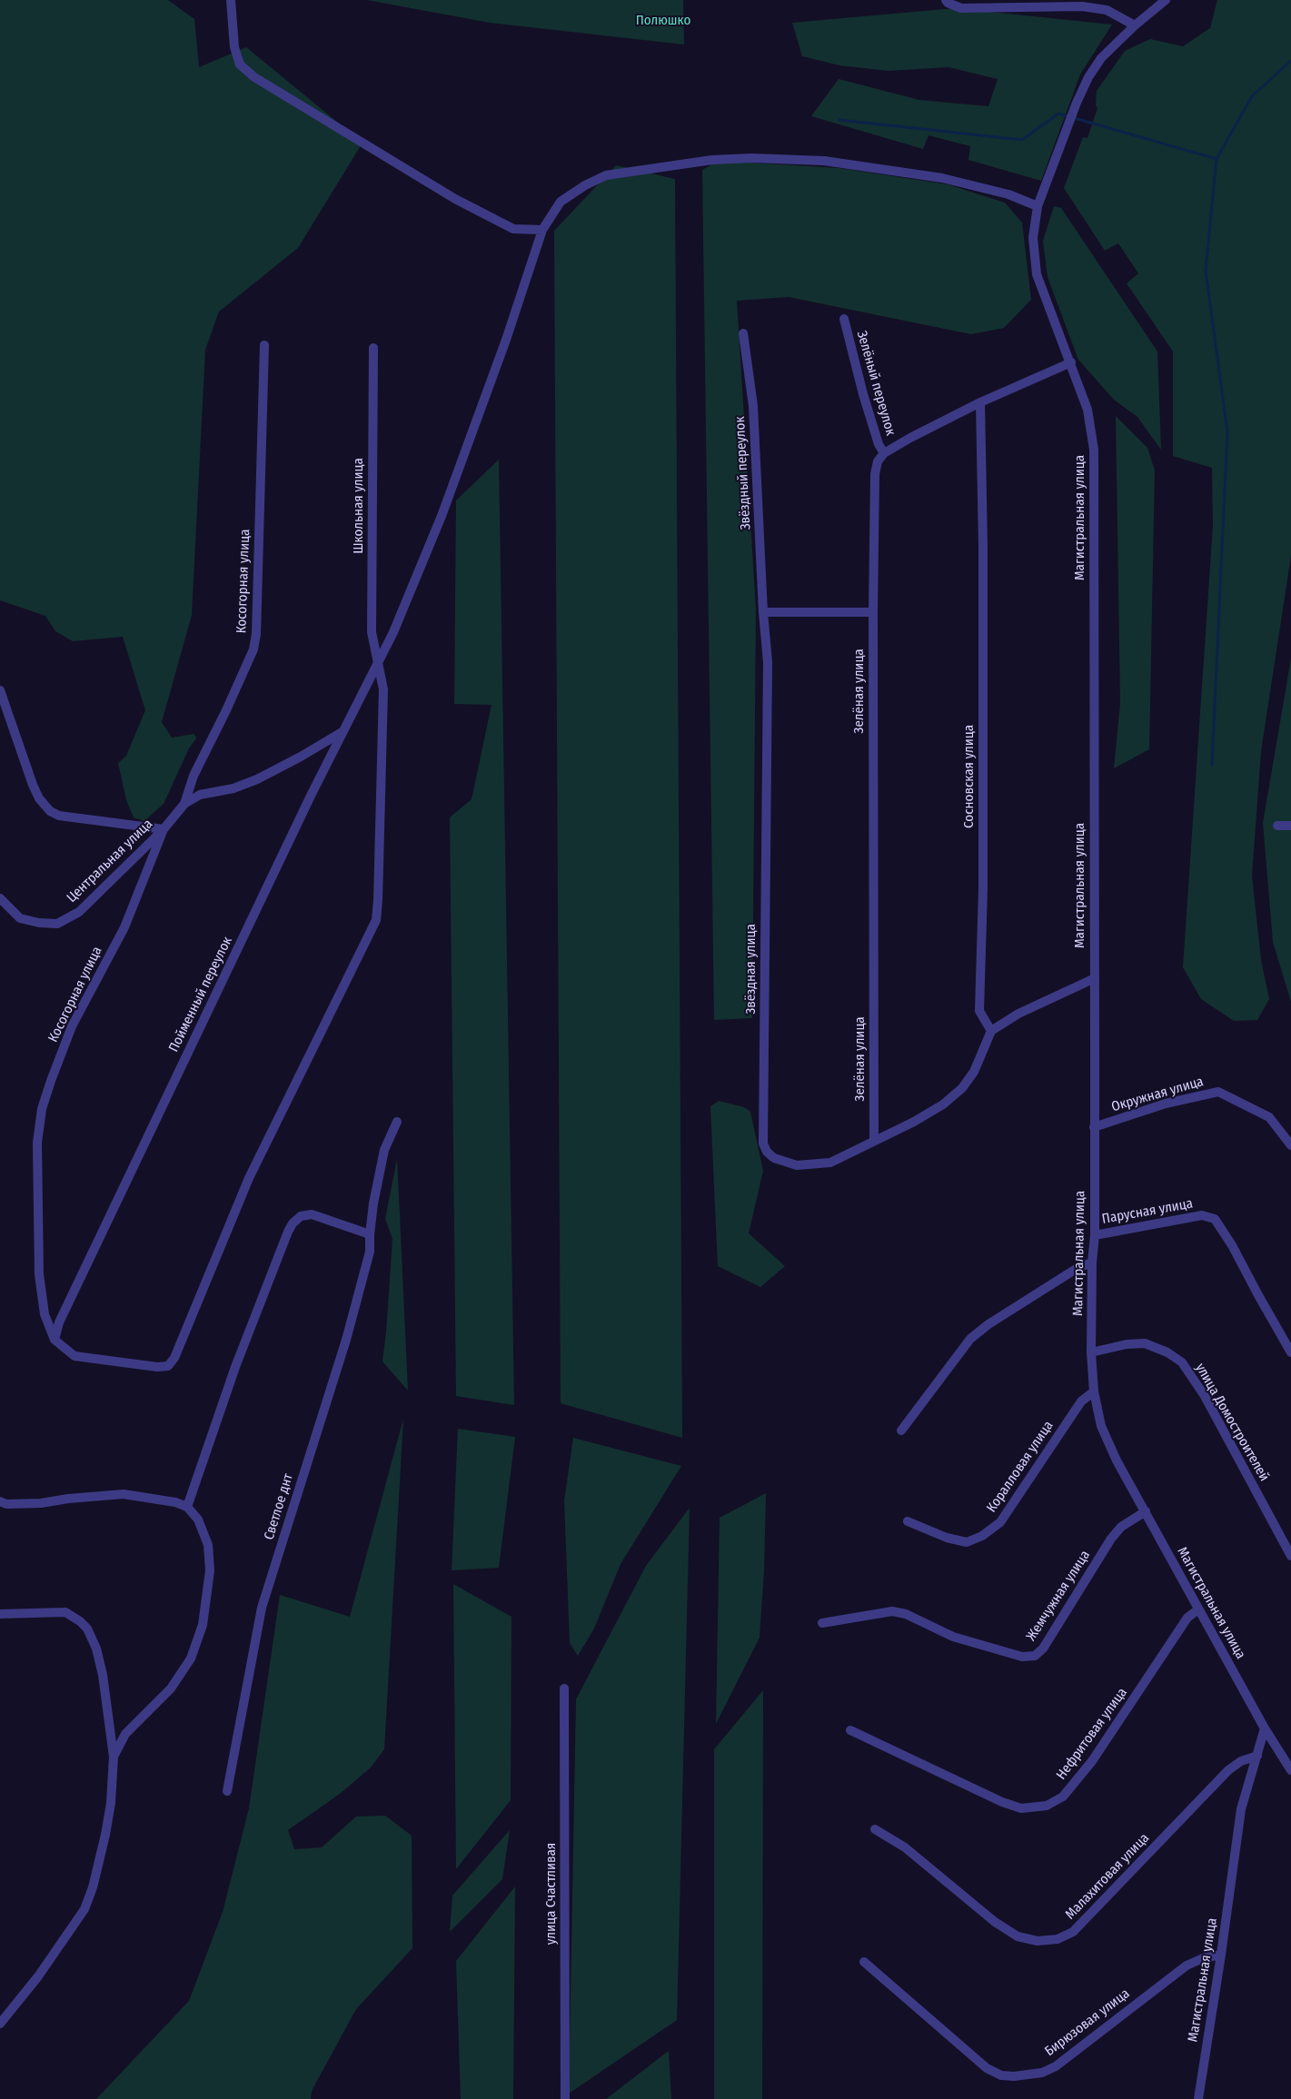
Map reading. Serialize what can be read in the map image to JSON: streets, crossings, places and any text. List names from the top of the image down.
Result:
{
  "streets": {
    "street": [
      "Зелёный переулок",
      "Звёздный переулок",
      "Школьная улица",
      "Магистральная улица",
      "Косогорная улица",
      "Зелёная улица",
      "Сосновская улица",
      "Центральная улица",
      "Звёздная улица",
      "Пойменный переулок",
      "Окружная улица",
      "Парусная улица",
      "улица Домостроителей",
      "Коралловая улица",
      "Светлое днт",
      "Жемчужная улица",
      "Нефритовая улица",
      "Малахитовая улица",
      "улица Счастливая",
      "Бирюзовая улица"
    ]
  },
  "crossings": [
    ["Зелёный переулок", "Зелёная улица"],
    ["Звёздный переулок", "Звёздная улица"],
    ["Школьная улица", "Косогорная улица"],
    ["Школьная улица", "Пойменный переулок"],
    ["Магистральная улица", "Пойменный переулок"],
    ["Магистральная улица", "Окружная улица"],
    ["Магистральная улица", "Парусная улица"],
    ["Магистральная улица", "улица Домостроителей"],
    ["Магистральная улица", "Коралловая улица"],
    ["Магистральная улица", "Жемчужная улица"],
    ["Магистральная улица", "Нефритовая улица"],
    ["Магистральная улица", "Малахитовая улица"],
    ["Магистральная улица", "Бирюзовая улица"],
    ["Косогорная улица", "Центральная улица"],
    ["Косогорная улица", "Пойменный переулок"],
    ["Зелёная улица", "Звёздная улица"],
    ["Сосновская улица", "Звёздная улица"]
  ],
  "parks": ["Полюшко"]
}
